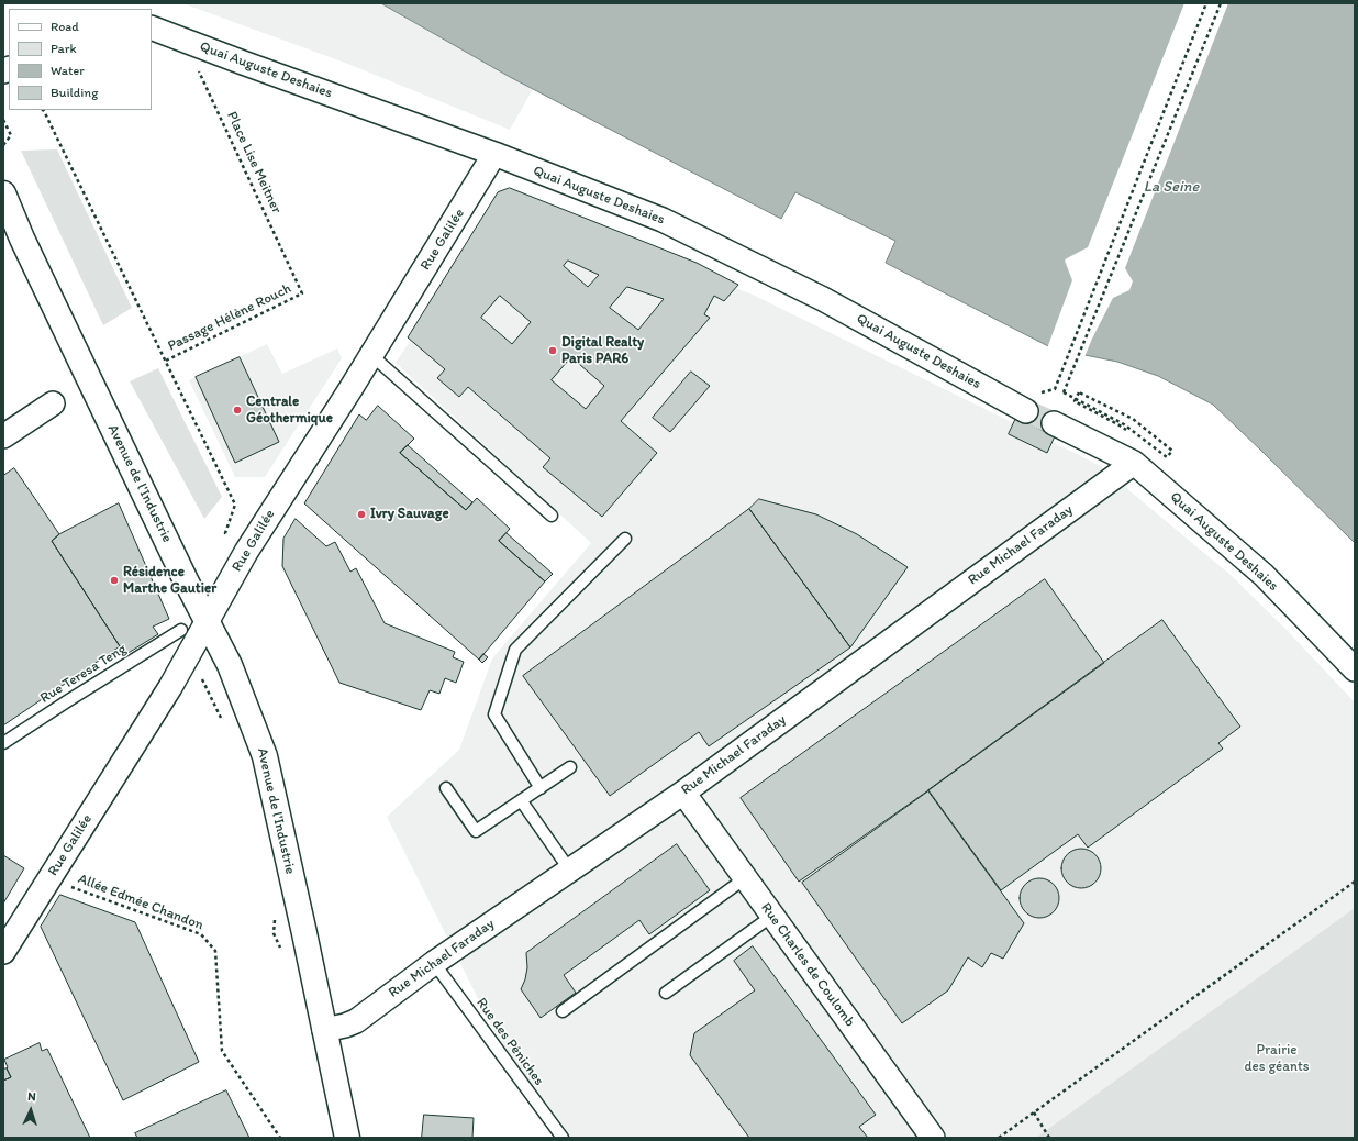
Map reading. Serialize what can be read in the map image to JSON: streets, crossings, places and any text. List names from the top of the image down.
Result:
{
  "streets": {
    "main road": ["Avenue de l'Industrie"],
    "street": [
      "Quai Auguste Deshaies",
      "Rue Galilée",
      "Rue Michael Faraday",
      "Rue Charles de Coulomb"
    ],
    "lane": ["Rue Teresa Teng", "Rue des Péniches"],
    "path": ["Place Lise Meitner", "Passage Hélène Rouch", "Allée Edmée Chandon"]
  },
  "crossings": [
    ["Quai Auguste Deshaies", "Place Lise Meitner"],
    ["Quai Auguste Deshaies", "Rue Galilée"],
    ["Quai Auguste Deshaies", "Rue Michael Faraday"],
    ["Place Lise Meitner", "Passage Hélène Rouch"],
    ["Rue Galilée", "Avenue de l'Industrie"],
    ["Avenue de l'Industrie", "Rue Michael Faraday"],
    ["Rue Michael Faraday", "Rue Charles de Coulomb"],
    ["Rue Michael Faraday", "Rue des Péniches"]
  ],
  "water": ["La Seine"],
  "parks": ["Prairie des géants"],
  "places": [
    "Digital Realty Paris PAR6",
    "Centrale Géothermique",
    "Ivry Sauvage",
    "Résidence Marthe Gautier"
  ],
  "legend": [
    "Road",
    "Park",
    "Water",
    "Building"
  ],
  "north": "top"
}
